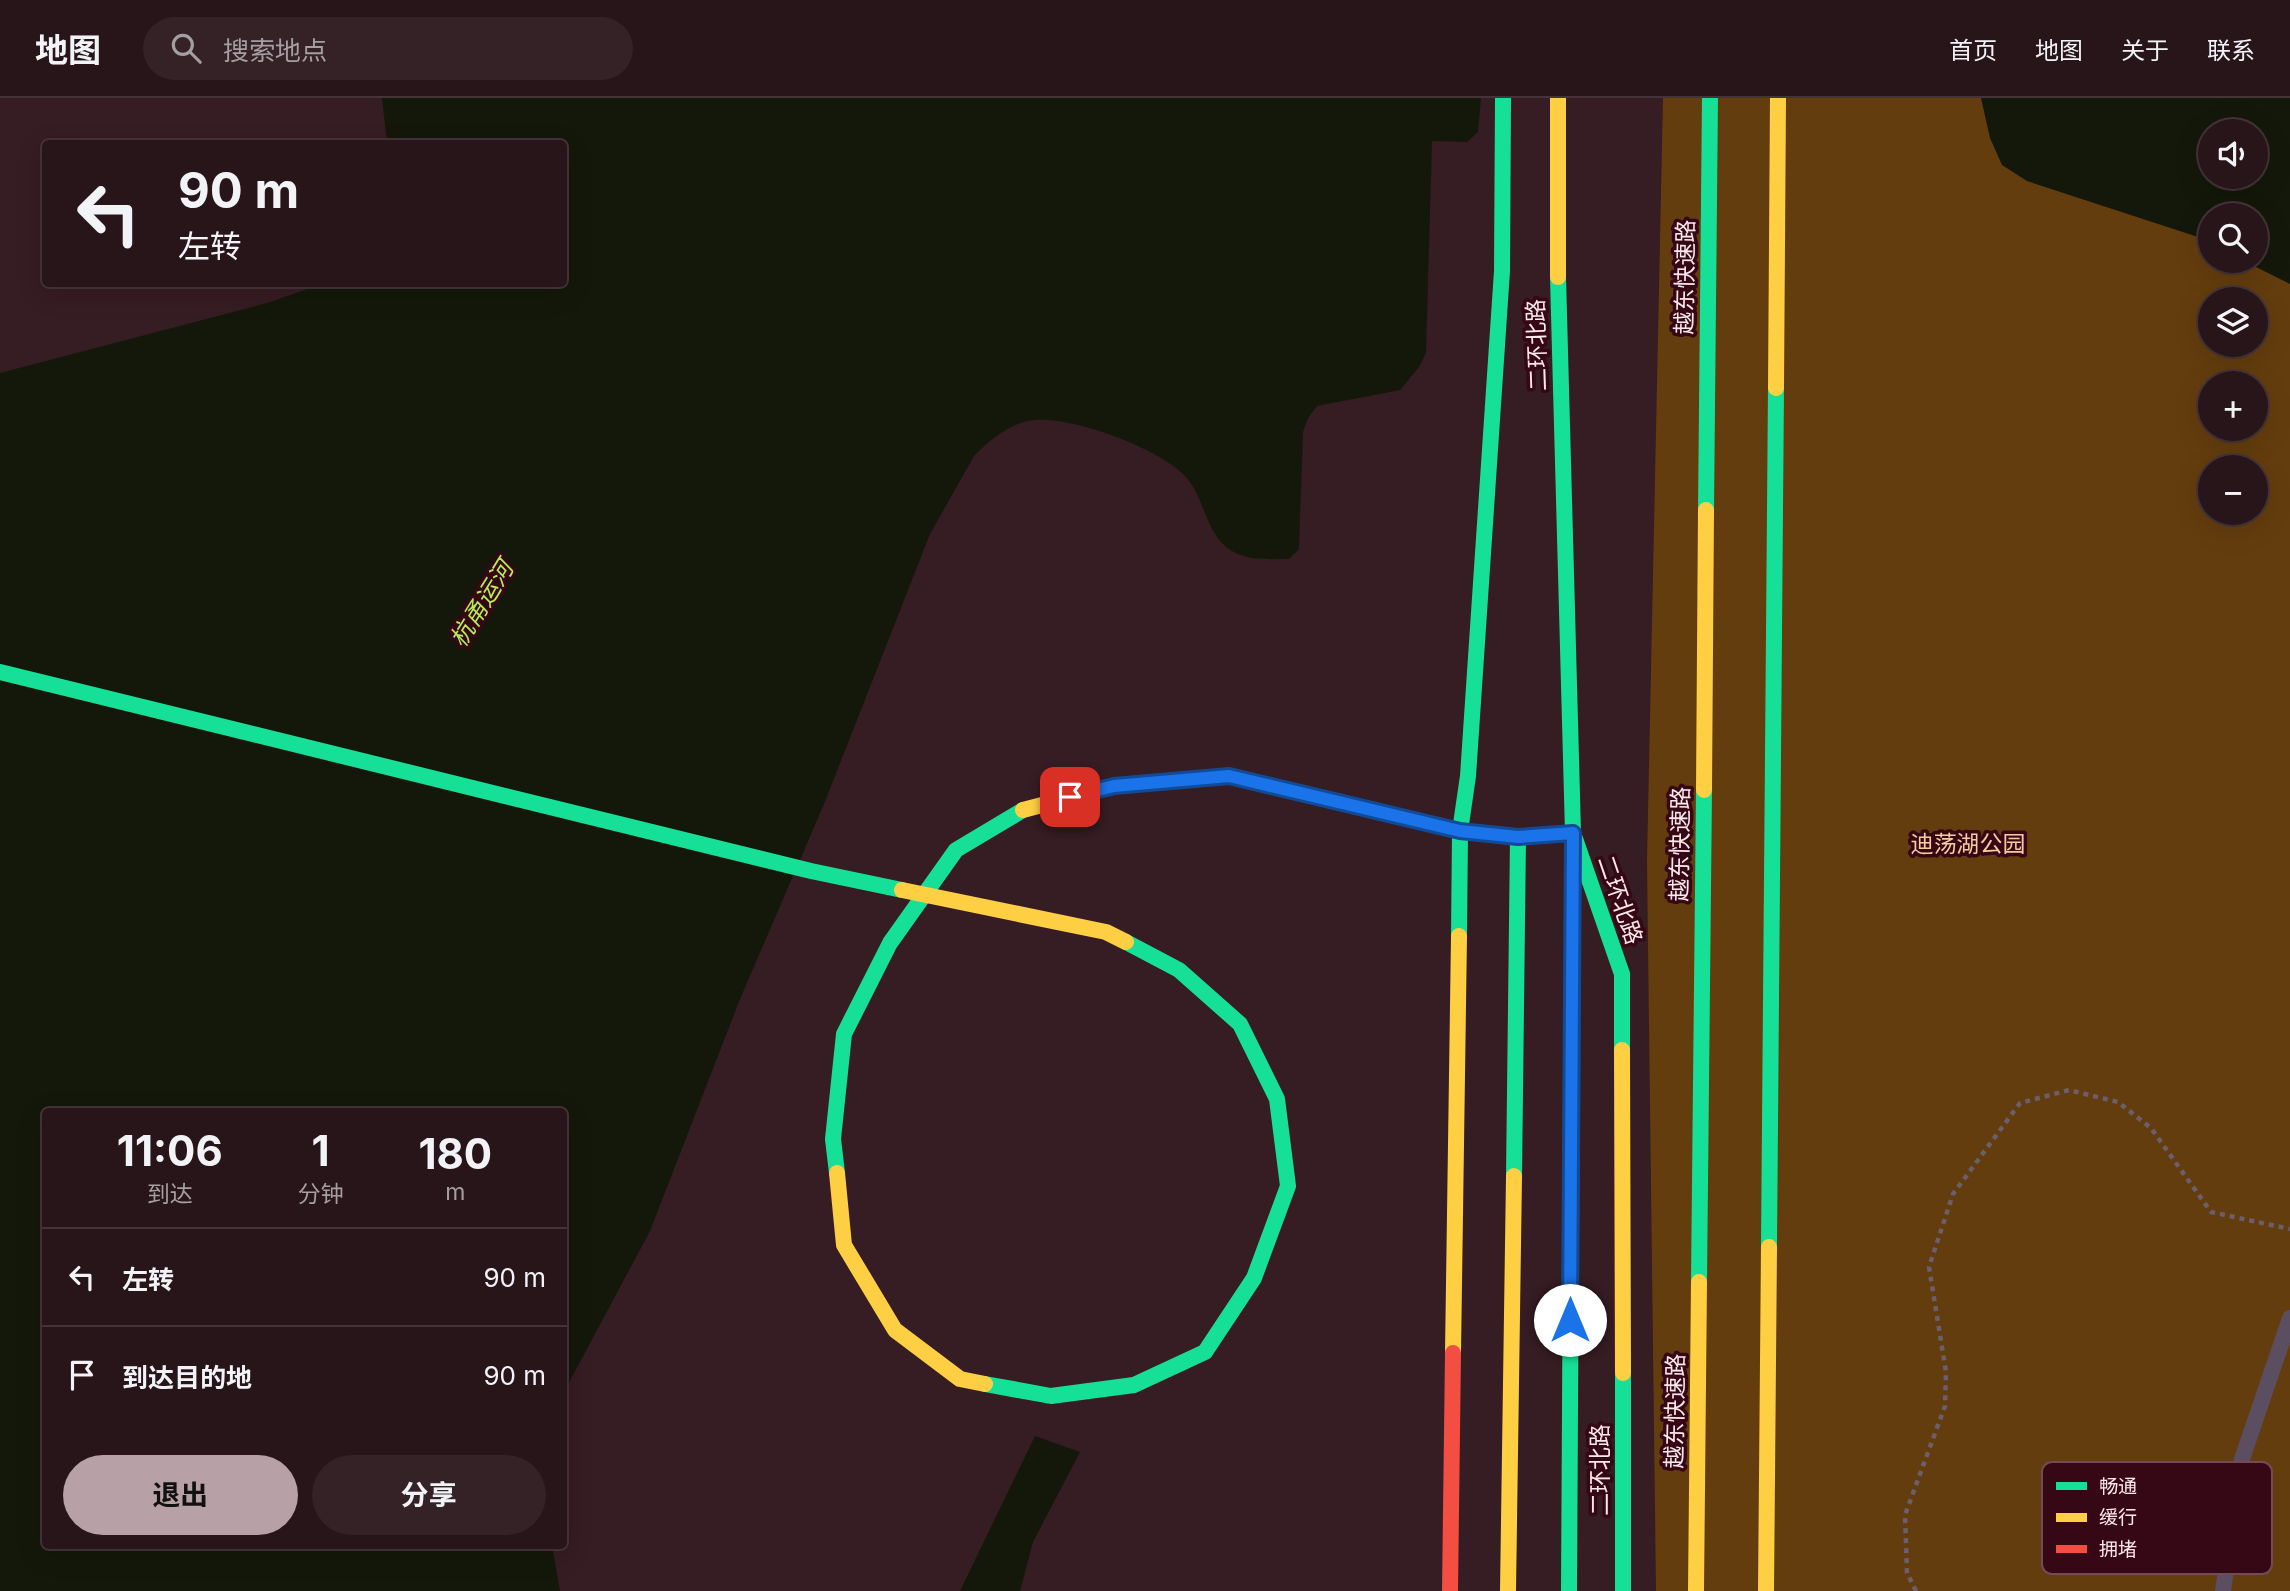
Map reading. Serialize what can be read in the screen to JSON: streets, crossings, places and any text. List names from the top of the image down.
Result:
{
  "streets": {
    "main road": ["越东快速路", "二环北路"]
  },
  "water": ["杭甬运河"],
  "parks": ["迪荡湖公园"],
  "legend": ["畅通", "缓行", "拥堵"],
  "page": {
    "header": "地图",
    "search": "搜索地点",
    "nav": [
      "首页",
      "地图",
      "关于",
      "联系"
    ],
    "map_buttons": ["+", "−"],
    "turn": ["90 m", "左转"],
    "eta": [
      "11:06",
      "到达",
      "1",
      "分钟",
      "180",
      "m"
    ],
    "list": [
      {
        "name": "左转",
        "value": "90 m"
      },
      {
        "name": "到达目的地",
        "value": "90 m"
      }
    ],
    "buttons": ["退出", "分享"]
  }
}
